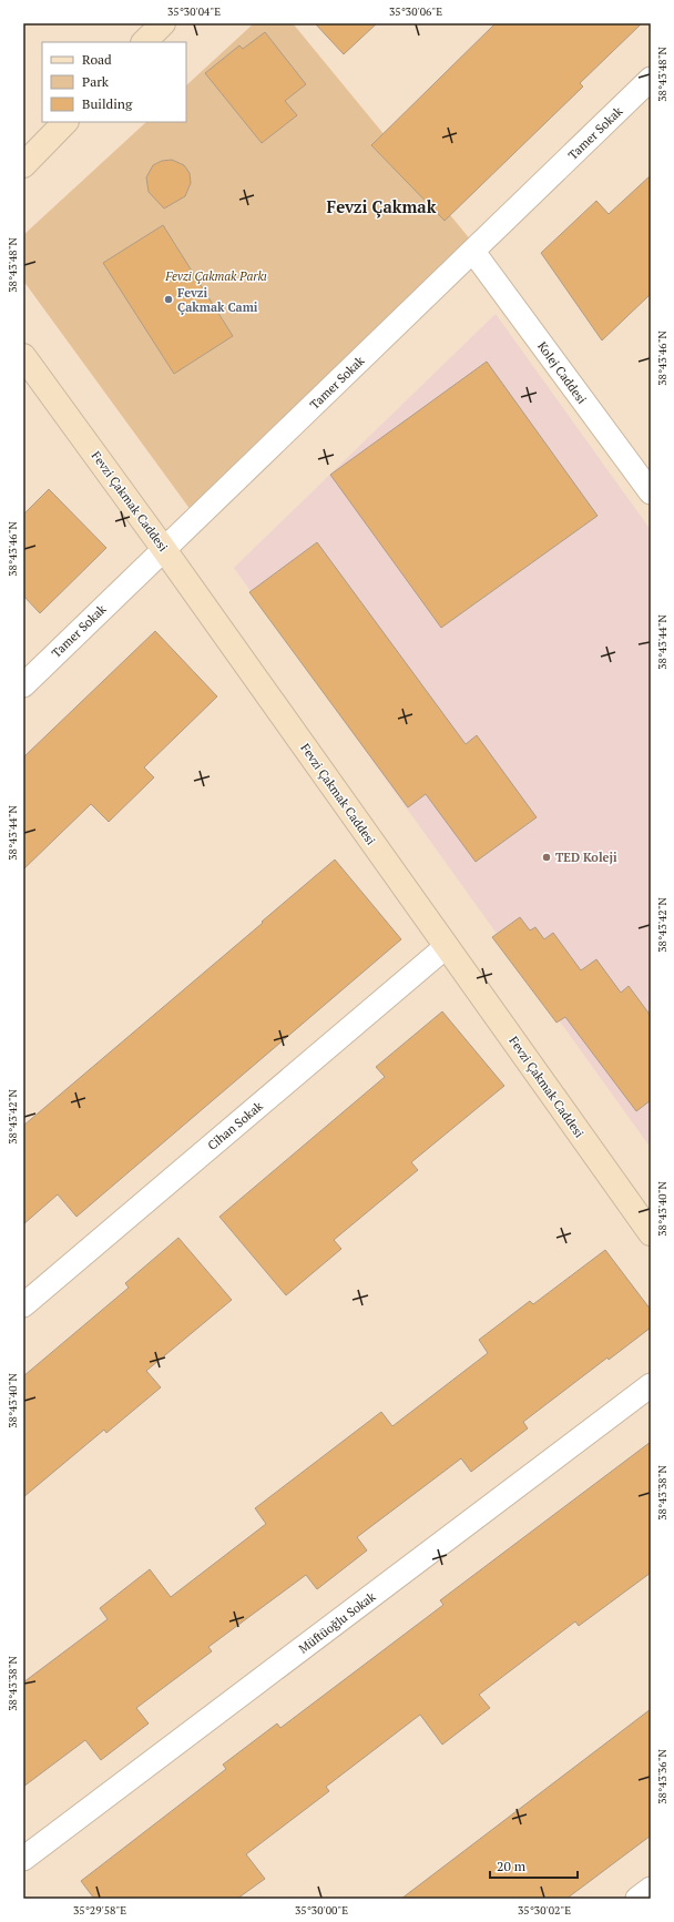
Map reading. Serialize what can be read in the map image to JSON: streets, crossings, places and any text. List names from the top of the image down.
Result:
{
  "streets": {
    "street": [
      "Tamer Sokak",
      "Kolej Caddesi",
      "Fevzi Çakmak Caddesi",
      "Cihan Sokak",
      "Müftüoğlu Sokak"
    ]
  },
  "crossings": [
    ["Tamer Sokak", "Kolej Caddesi"],
    ["Tamer Sokak", "Fevzi Çakmak Caddesi"],
    ["Fevzi Çakmak Caddesi", "Cihan Sokak"]
  ],
  "districts": ["Fevzi Çakmak"],
  "parks": ["Fevzi Çakmak Parkı"],
  "places": ["Fevzi Çakmak Cami", "TED Koleji"],
  "legend": ["Road", "Park", "Building"],
  "scale_bar": "20 m",
  "coordinates": [
    "35°30'04\"E",
    "35°30'06\"E",
    "38°43'48\"N",
    "38°43'46\"N",
    "38°43'44\"N",
    "38°43'42\"N",
    "38°43'40\"N",
    "38°43'38\"N",
    "38°43'36\"N",
    "35°29'58\"E",
    "35°30'00\"E",
    "35°30'02\"E"
  ]
}
